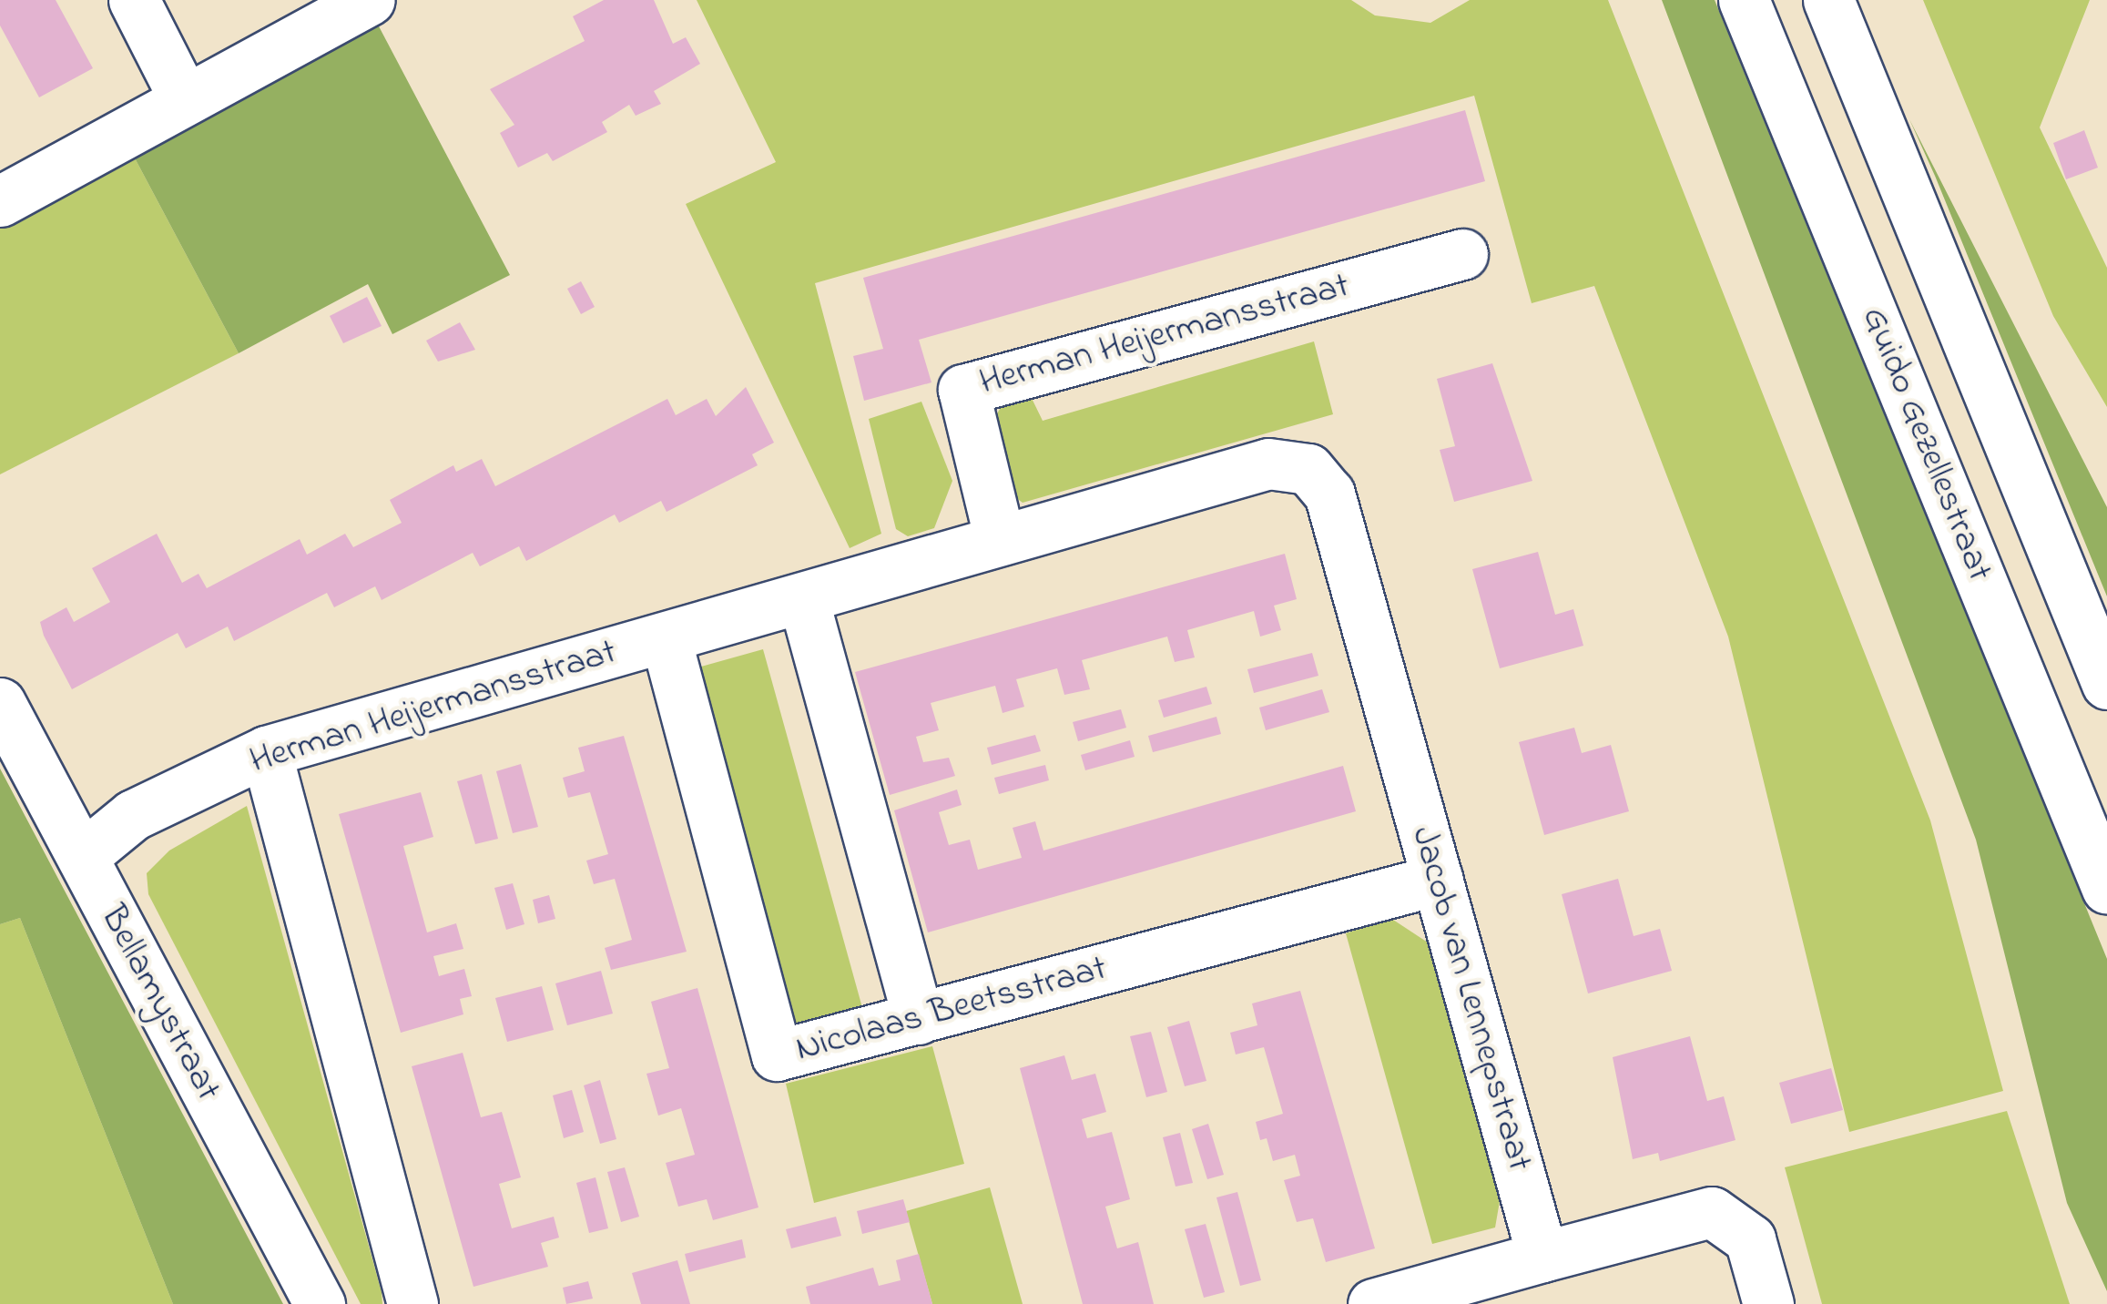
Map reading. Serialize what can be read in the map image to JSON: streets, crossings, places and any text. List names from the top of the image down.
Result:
{
  "streets": {
    "street": [
      "Herman Heijermansstraat",
      "Guido Gezellestraat",
      "Jacob van Lennepstraat",
      "Bellamystraat",
      "Nicolaas Beetsstraat"
    ]
  },
  "crossings": [
    ["Herman Heijermansstraat", "Jacob van Lennepstraat"],
    ["Herman Heijermansstraat", "Bellamystraat"],
    ["Herman Heijermansstraat", "Nicolaas Beetsstraat"],
    ["Jacob van Lennepstraat", "Nicolaas Beetsstraat"]
  ]
}
